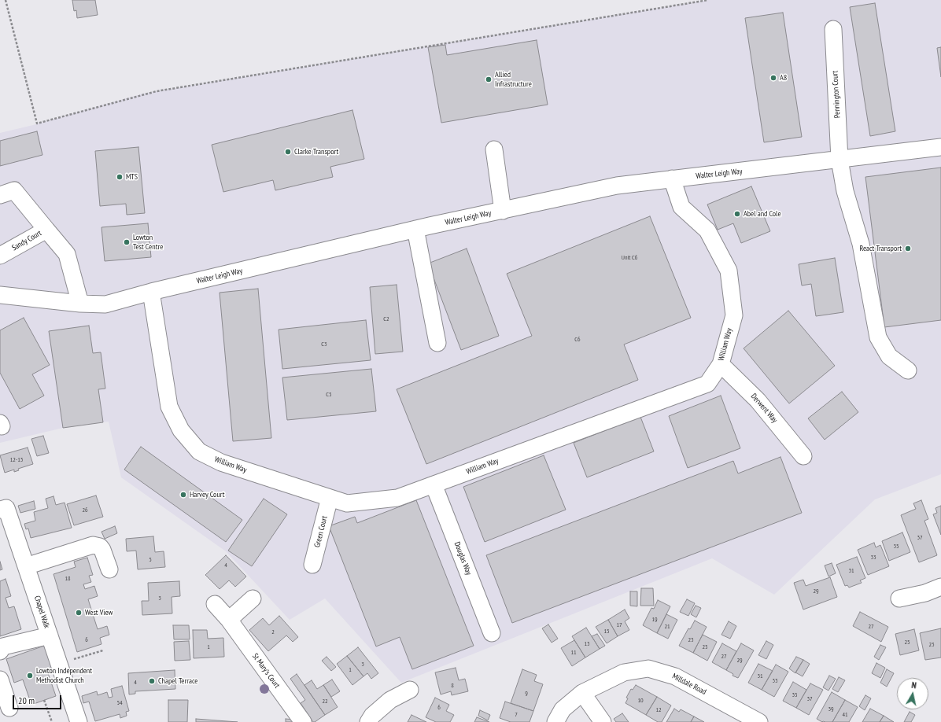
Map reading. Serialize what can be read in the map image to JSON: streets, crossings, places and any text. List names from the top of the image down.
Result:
{
  "streets": {
    "street": [
      "Pennington Court",
      "Walter Leigh Way",
      "Sandy Court",
      "William Way",
      "Derwent Way",
      "Green Court",
      "Douglas Way",
      "Chapel Walk",
      "St Mary's Court",
      "Milldale Road"
    ]
  },
  "crossings": [
    ["Pennington Court", "Walter Leigh Way"],
    ["Walter Leigh Way", "Sandy Court"],
    ["Walter Leigh Way", "William Way"],
    ["William Way", "Derwent Way"],
    ["William Way", "Green Court"],
    ["William Way", "Douglas Way"]
  ],
  "places": [
    "A8",
    "Allied Infrastructure",
    "Clarke Transport",
    "MTS",
    "Abel and Cole",
    "Lowton Test Centre",
    "React Transport",
    "Harvey Court",
    "West View",
    "Lowton Independent Methodist Church",
    "Chapel Terrace"
  ],
  "house_numbers": [
    "Unit C6",
    "C2",
    "C6",
    "C3",
    "C5",
    "12-13",
    "26",
    "37",
    "35",
    "33",
    "5",
    "4",
    "31",
    "18",
    "29",
    "3",
    "19",
    "17",
    "21",
    "27",
    "15",
    "2",
    "6",
    "23",
    "25",
    "13",
    "23",
    "1",
    "25",
    "11",
    "27",
    "29",
    "3",
    "1",
    "31",
    "33",
    "4",
    "8",
    "9",
    "35",
    "37",
    "10",
    "22",
    "54",
    "6",
    "39",
    "12",
    "7",
    "41"
  ],
  "scale_bar": "20 m",
  "north": "top"
}
